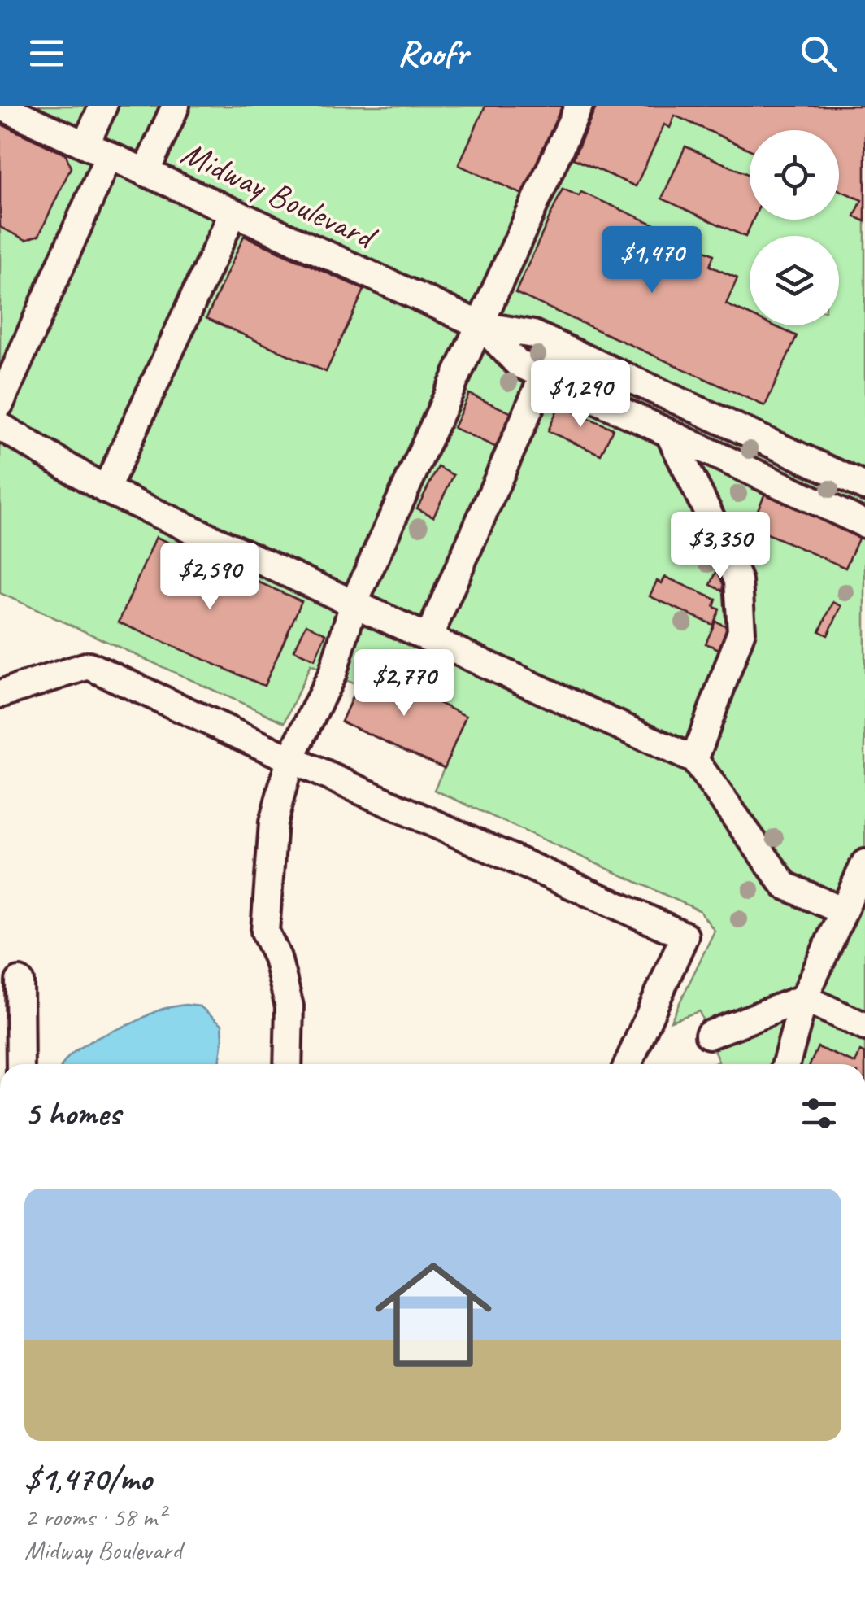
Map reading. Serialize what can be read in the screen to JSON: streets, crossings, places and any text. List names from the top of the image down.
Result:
{
  "streets": {
    "street": ["Midway Boulevard"]
  },
  "page": {
    "header": "Roofr",
    "price": [
      "$1,470",
      "$1,290",
      "$3,350",
      "$2,590",
      "$2,770"
    ],
    "heading": "5 homes",
    "list": [
      {
        "name": "$1,470/mo",
        "note": "2 rooms · 58 m² · Midway Boulevard"
      }
    ]
  }
}
